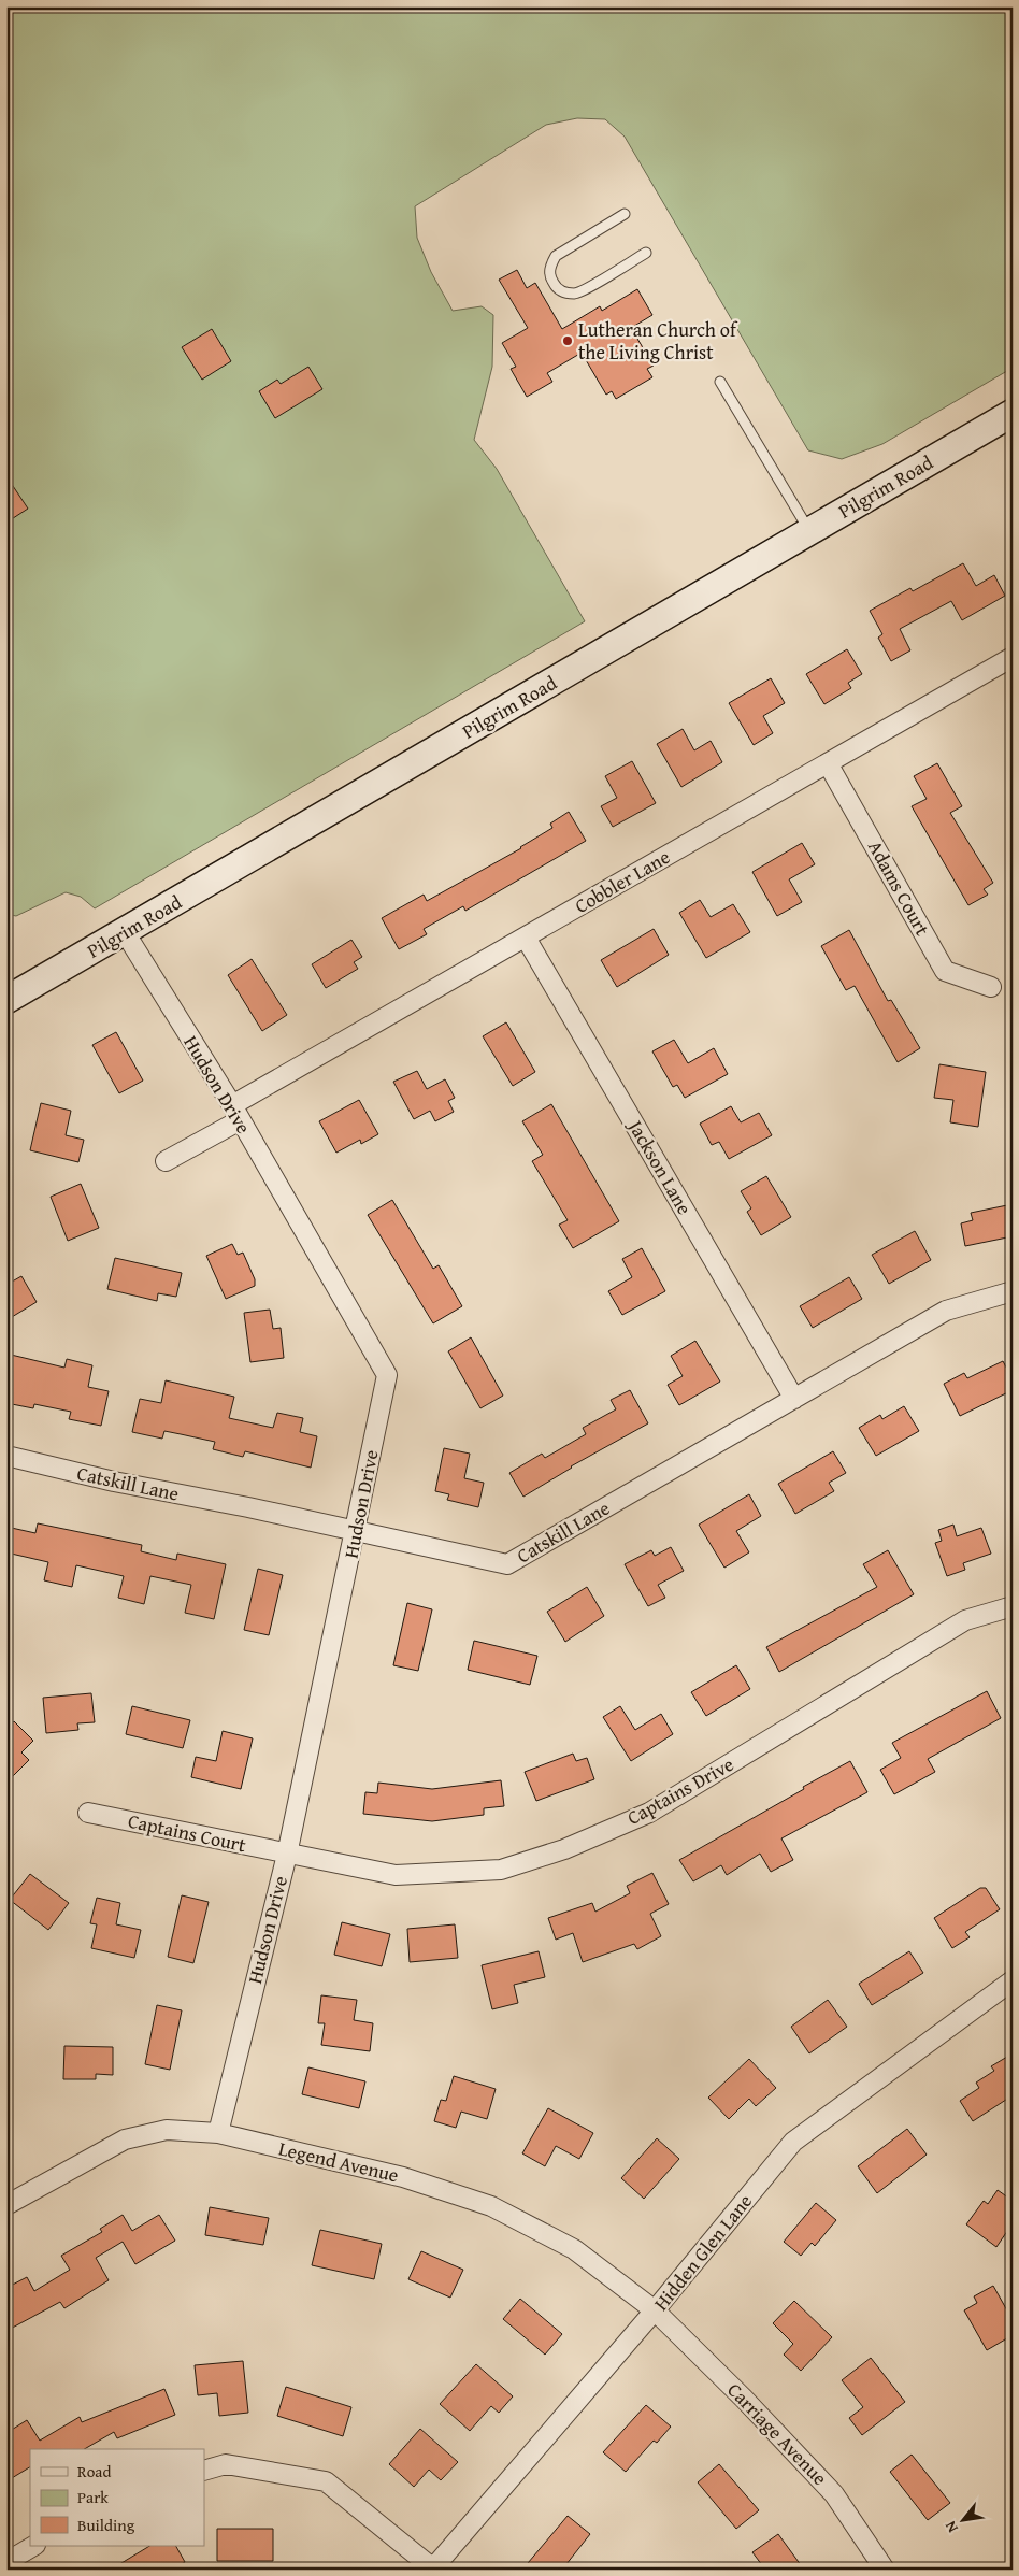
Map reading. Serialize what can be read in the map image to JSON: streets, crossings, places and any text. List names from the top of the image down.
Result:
{
  "streets": {
    "street": [
      "Pilgrim Road",
      "Cobbler Lane",
      "Adams Court",
      "Hudson Drive",
      "Jackson Lane",
      "Catskill Lane",
      "Captains Drive",
      "Captains Court",
      "Legend Avenue",
      "Hidden Glen Lane",
      "Carriage Avenue"
    ]
  },
  "crossings": [
    ["Pilgrim Road", "Hudson Drive"],
    ["Cobbler Lane", "Adams Court"],
    ["Cobbler Lane", "Hudson Drive"],
    ["Cobbler Lane", "Jackson Lane"],
    ["Hudson Drive", "Catskill Lane"],
    ["Hudson Drive", "Captains Drive"],
    ["Hudson Drive", "Captains Court"],
    ["Hudson Drive", "Legend Avenue"],
    ["Jackson Lane", "Catskill Lane"],
    ["Captains Drive", "Captains Court"],
    ["Legend Avenue", "Hidden Glen Lane"],
    ["Legend Avenue", "Carriage Avenue"],
    ["Hidden Glen Lane", "Carriage Avenue"]
  ],
  "places": ["Lutheran Church of the Living Christ"],
  "legend": ["Road", "Park", "Building"],
  "north": "bottom left"
}
